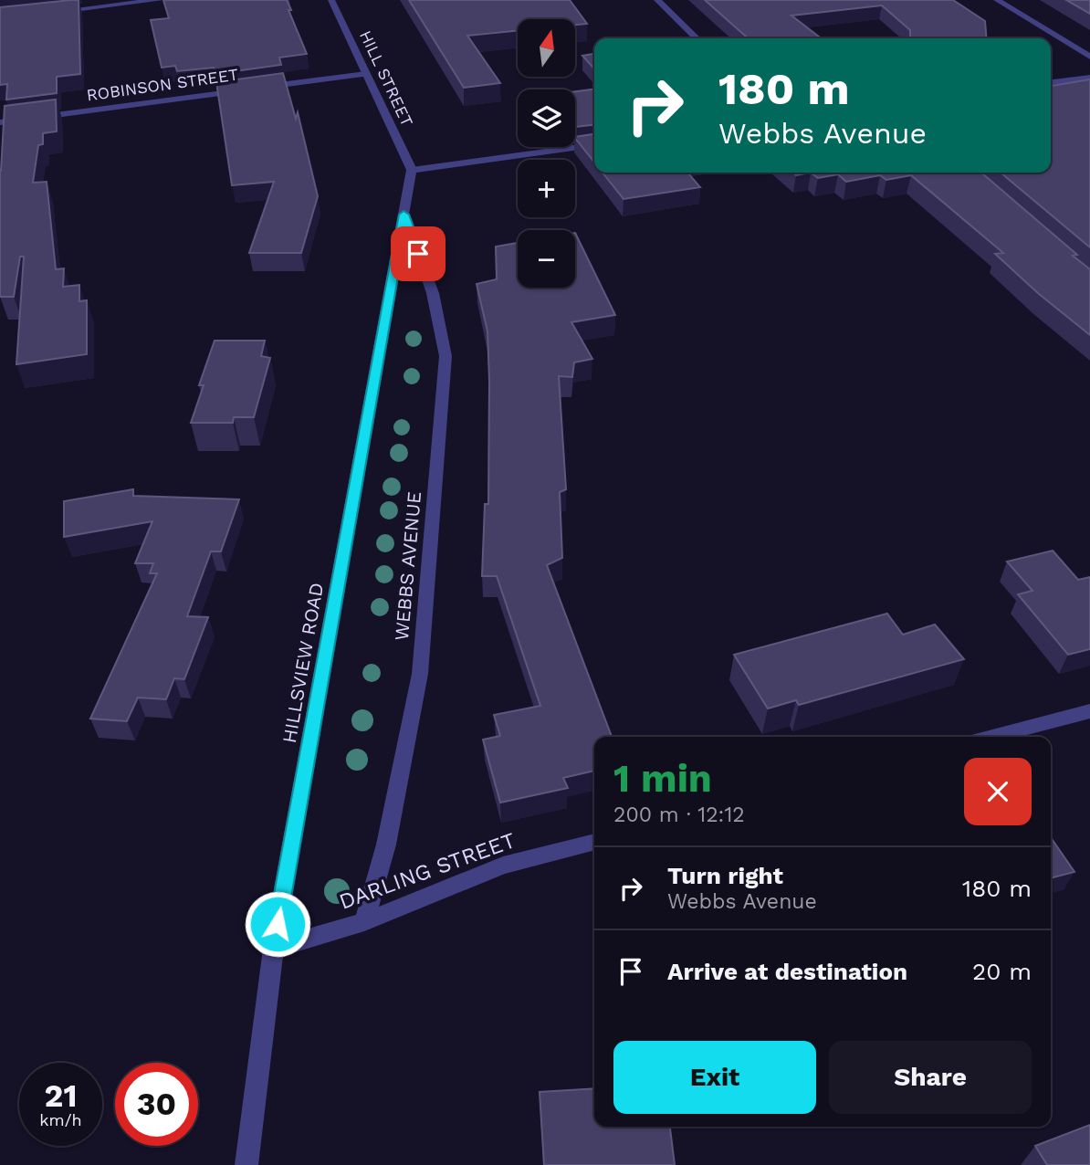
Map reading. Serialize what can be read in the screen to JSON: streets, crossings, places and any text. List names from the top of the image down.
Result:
{
  "streets": {
    "street": [
      "HILL STREET",
      "ROBINSON STREET",
      "WEBBS AVENUE",
      "HILLSVIEW ROAD",
      "DARLING STREET"
    ]
  },
  "crossings": [
    ["HILL STREET", "ROBINSON STREET"],
    ["HILL STREET", "HILLSVIEW ROAD"],
    ["WEBBS AVENUE", "HILLSVIEW ROAD"],
    ["WEBBS AVENUE", "DARLING STREET"],
    ["HILLSVIEW ROAD", "DARLING STREET"]
  ],
  "north": "top",
  "page": {
    "map_buttons": ["+", "−"],
    "turn": ["180 m", "Webbs Avenue"],
    "heading": ["1 min", "200 m · 12:12"],
    "list": [
      {
        "name": "Turn right",
        "note": "Webbs Avenue",
        "value": "180 m"
      },
      {
        "name": "Arrive at destination",
        "value": "20 m"
      }
    ],
    "buttons": ["Exit", "Share"],
    "speed": "21 km/h",
    "limit": "30"
  }
}
